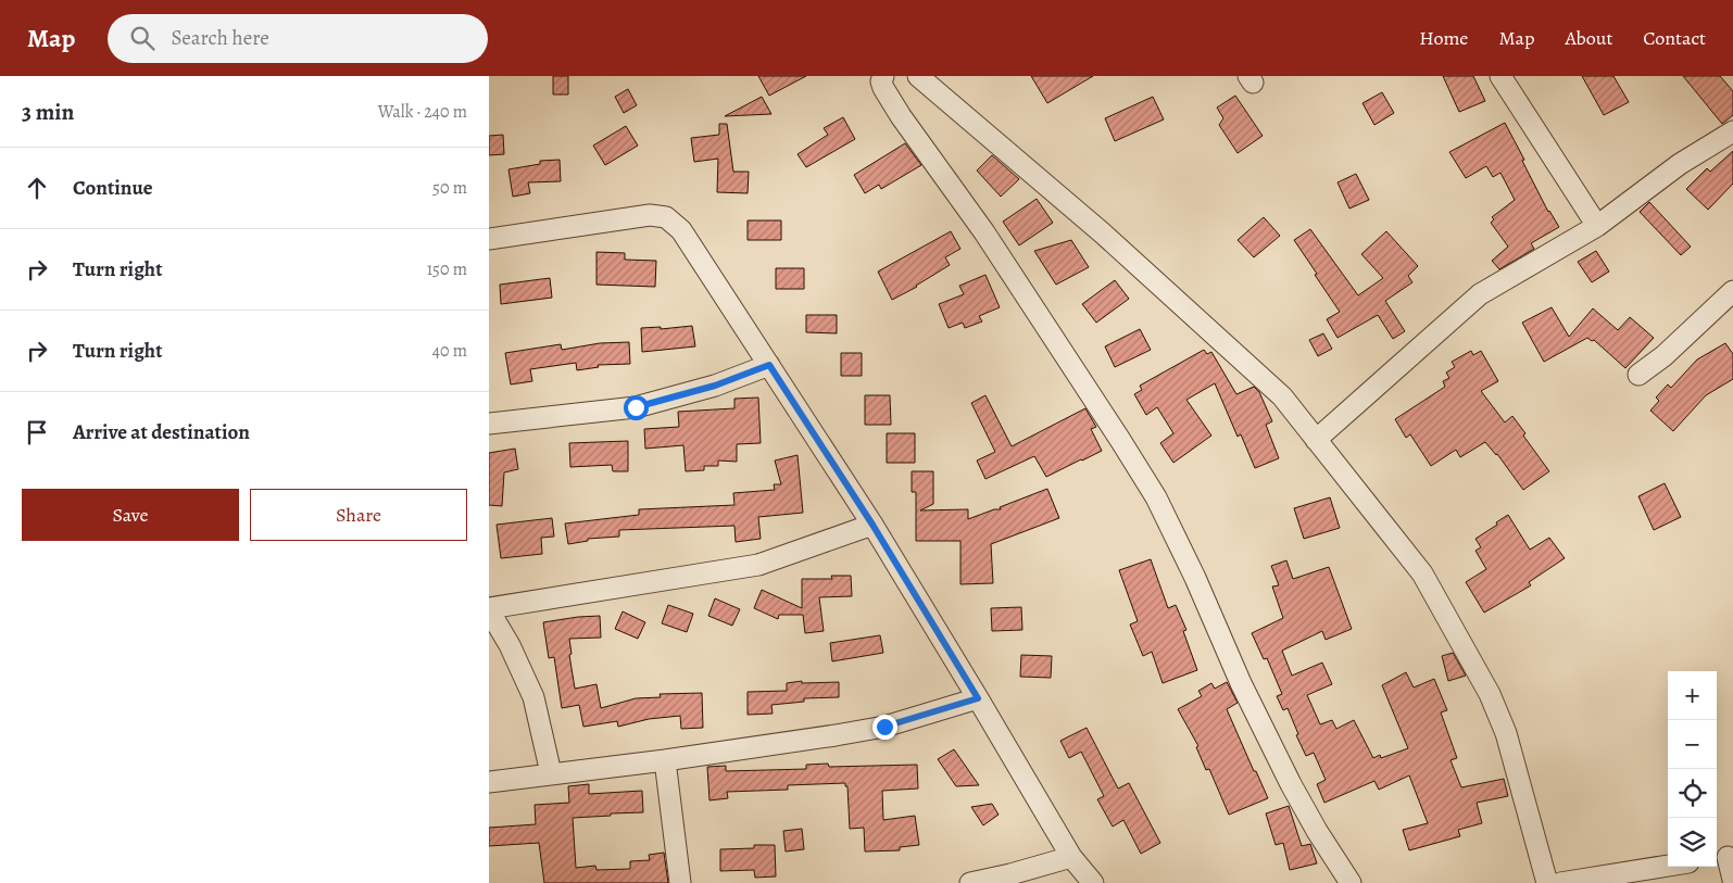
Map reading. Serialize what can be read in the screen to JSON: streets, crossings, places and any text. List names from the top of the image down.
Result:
{
  "page": {
    "header": "Map",
    "search": "Search here",
    "nav": [
      "Home",
      "Map",
      "About",
      "Contact"
    ],
    "heading": ["3 min", "Walk · 240 m"],
    "list": [
      ["Continue", "50 m"],
      ["Turn right", "150 m"],
      ["Turn right", "40 m"],
      "Arrive at destination"
    ],
    "buttons": ["Save", "Share"],
    "map_buttons": ["+", "−"]
  }
}
